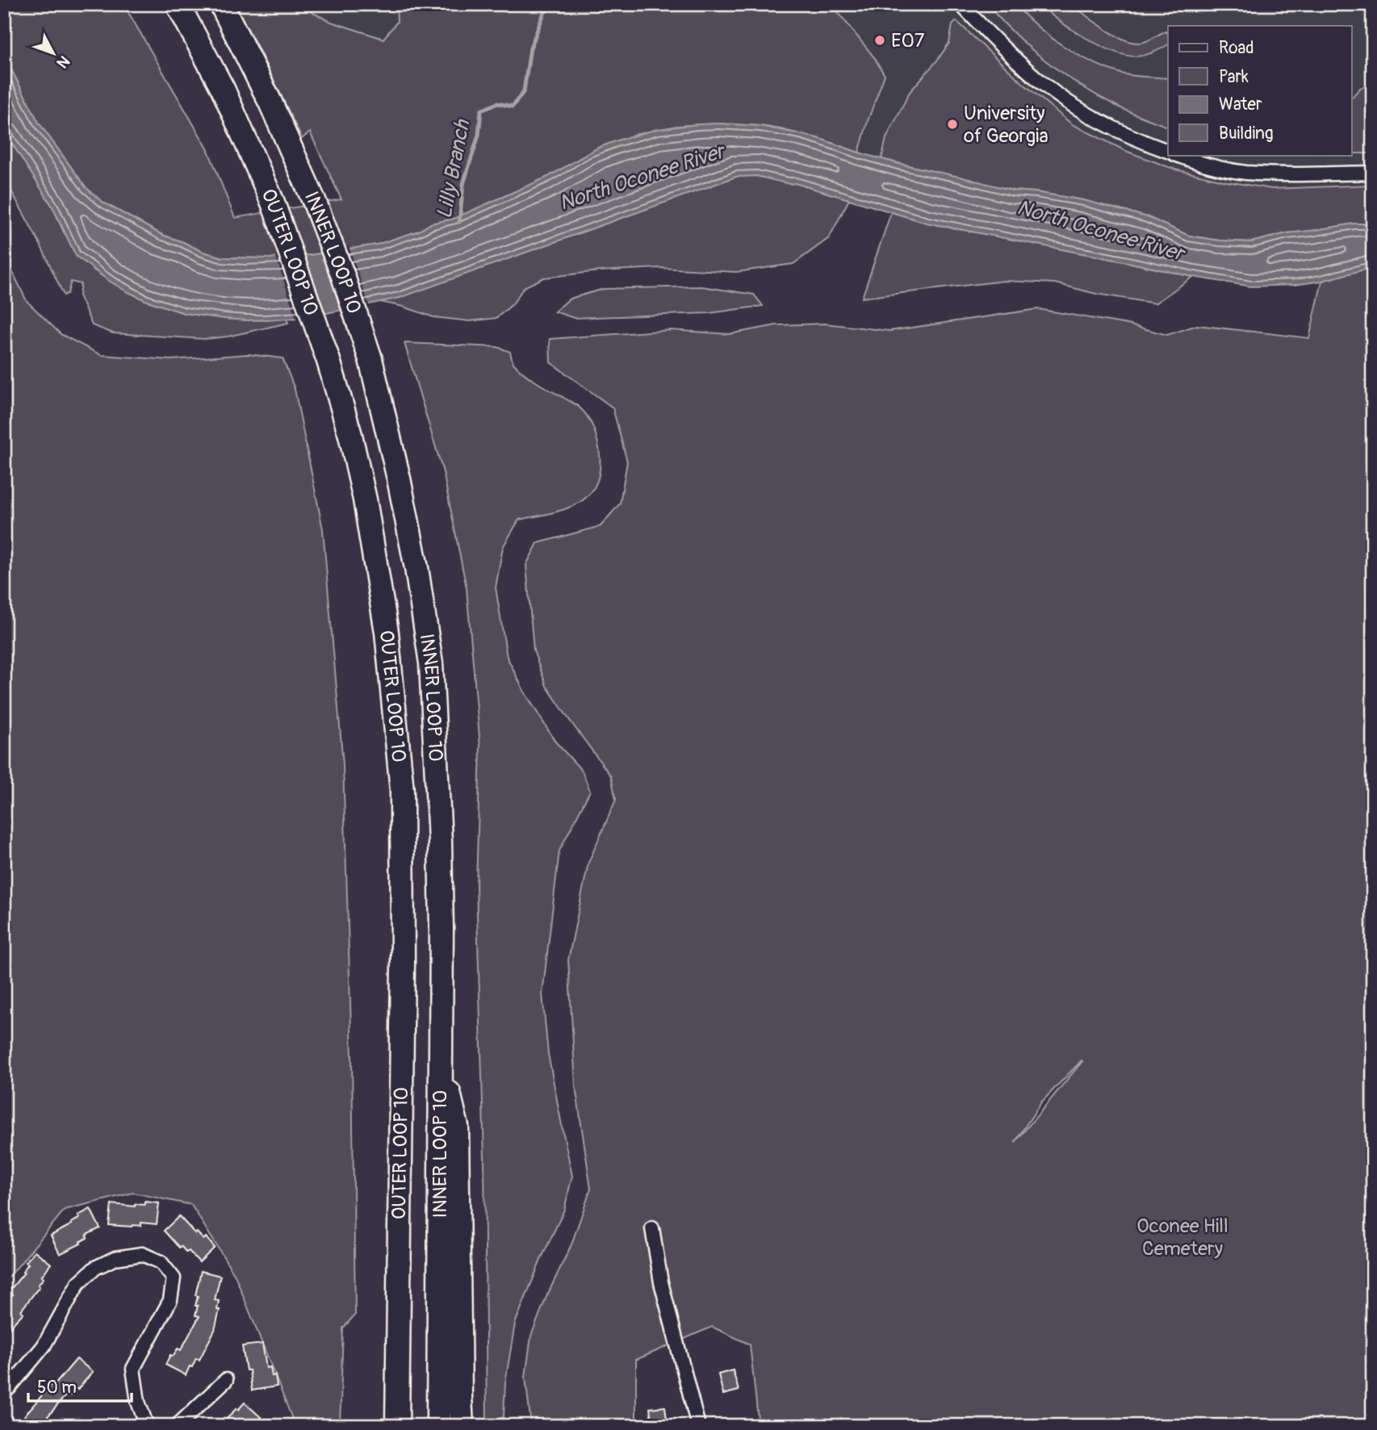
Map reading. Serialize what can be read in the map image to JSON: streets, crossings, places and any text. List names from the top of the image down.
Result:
{
  "streets": {
    "highway": ["INNER LOOP 10", "OUTER LOOP 10"]
  },
  "water": ["Lilly Branch", "North Oconee River"],
  "parks": ["Oconee Hill Cemetery"],
  "places": ["E07", "University of Georgia"],
  "legend": [
    "Road",
    "Park",
    "Water",
    "Building"
  ],
  "scale_bar": "50 m",
  "north": "bottom right"
}
